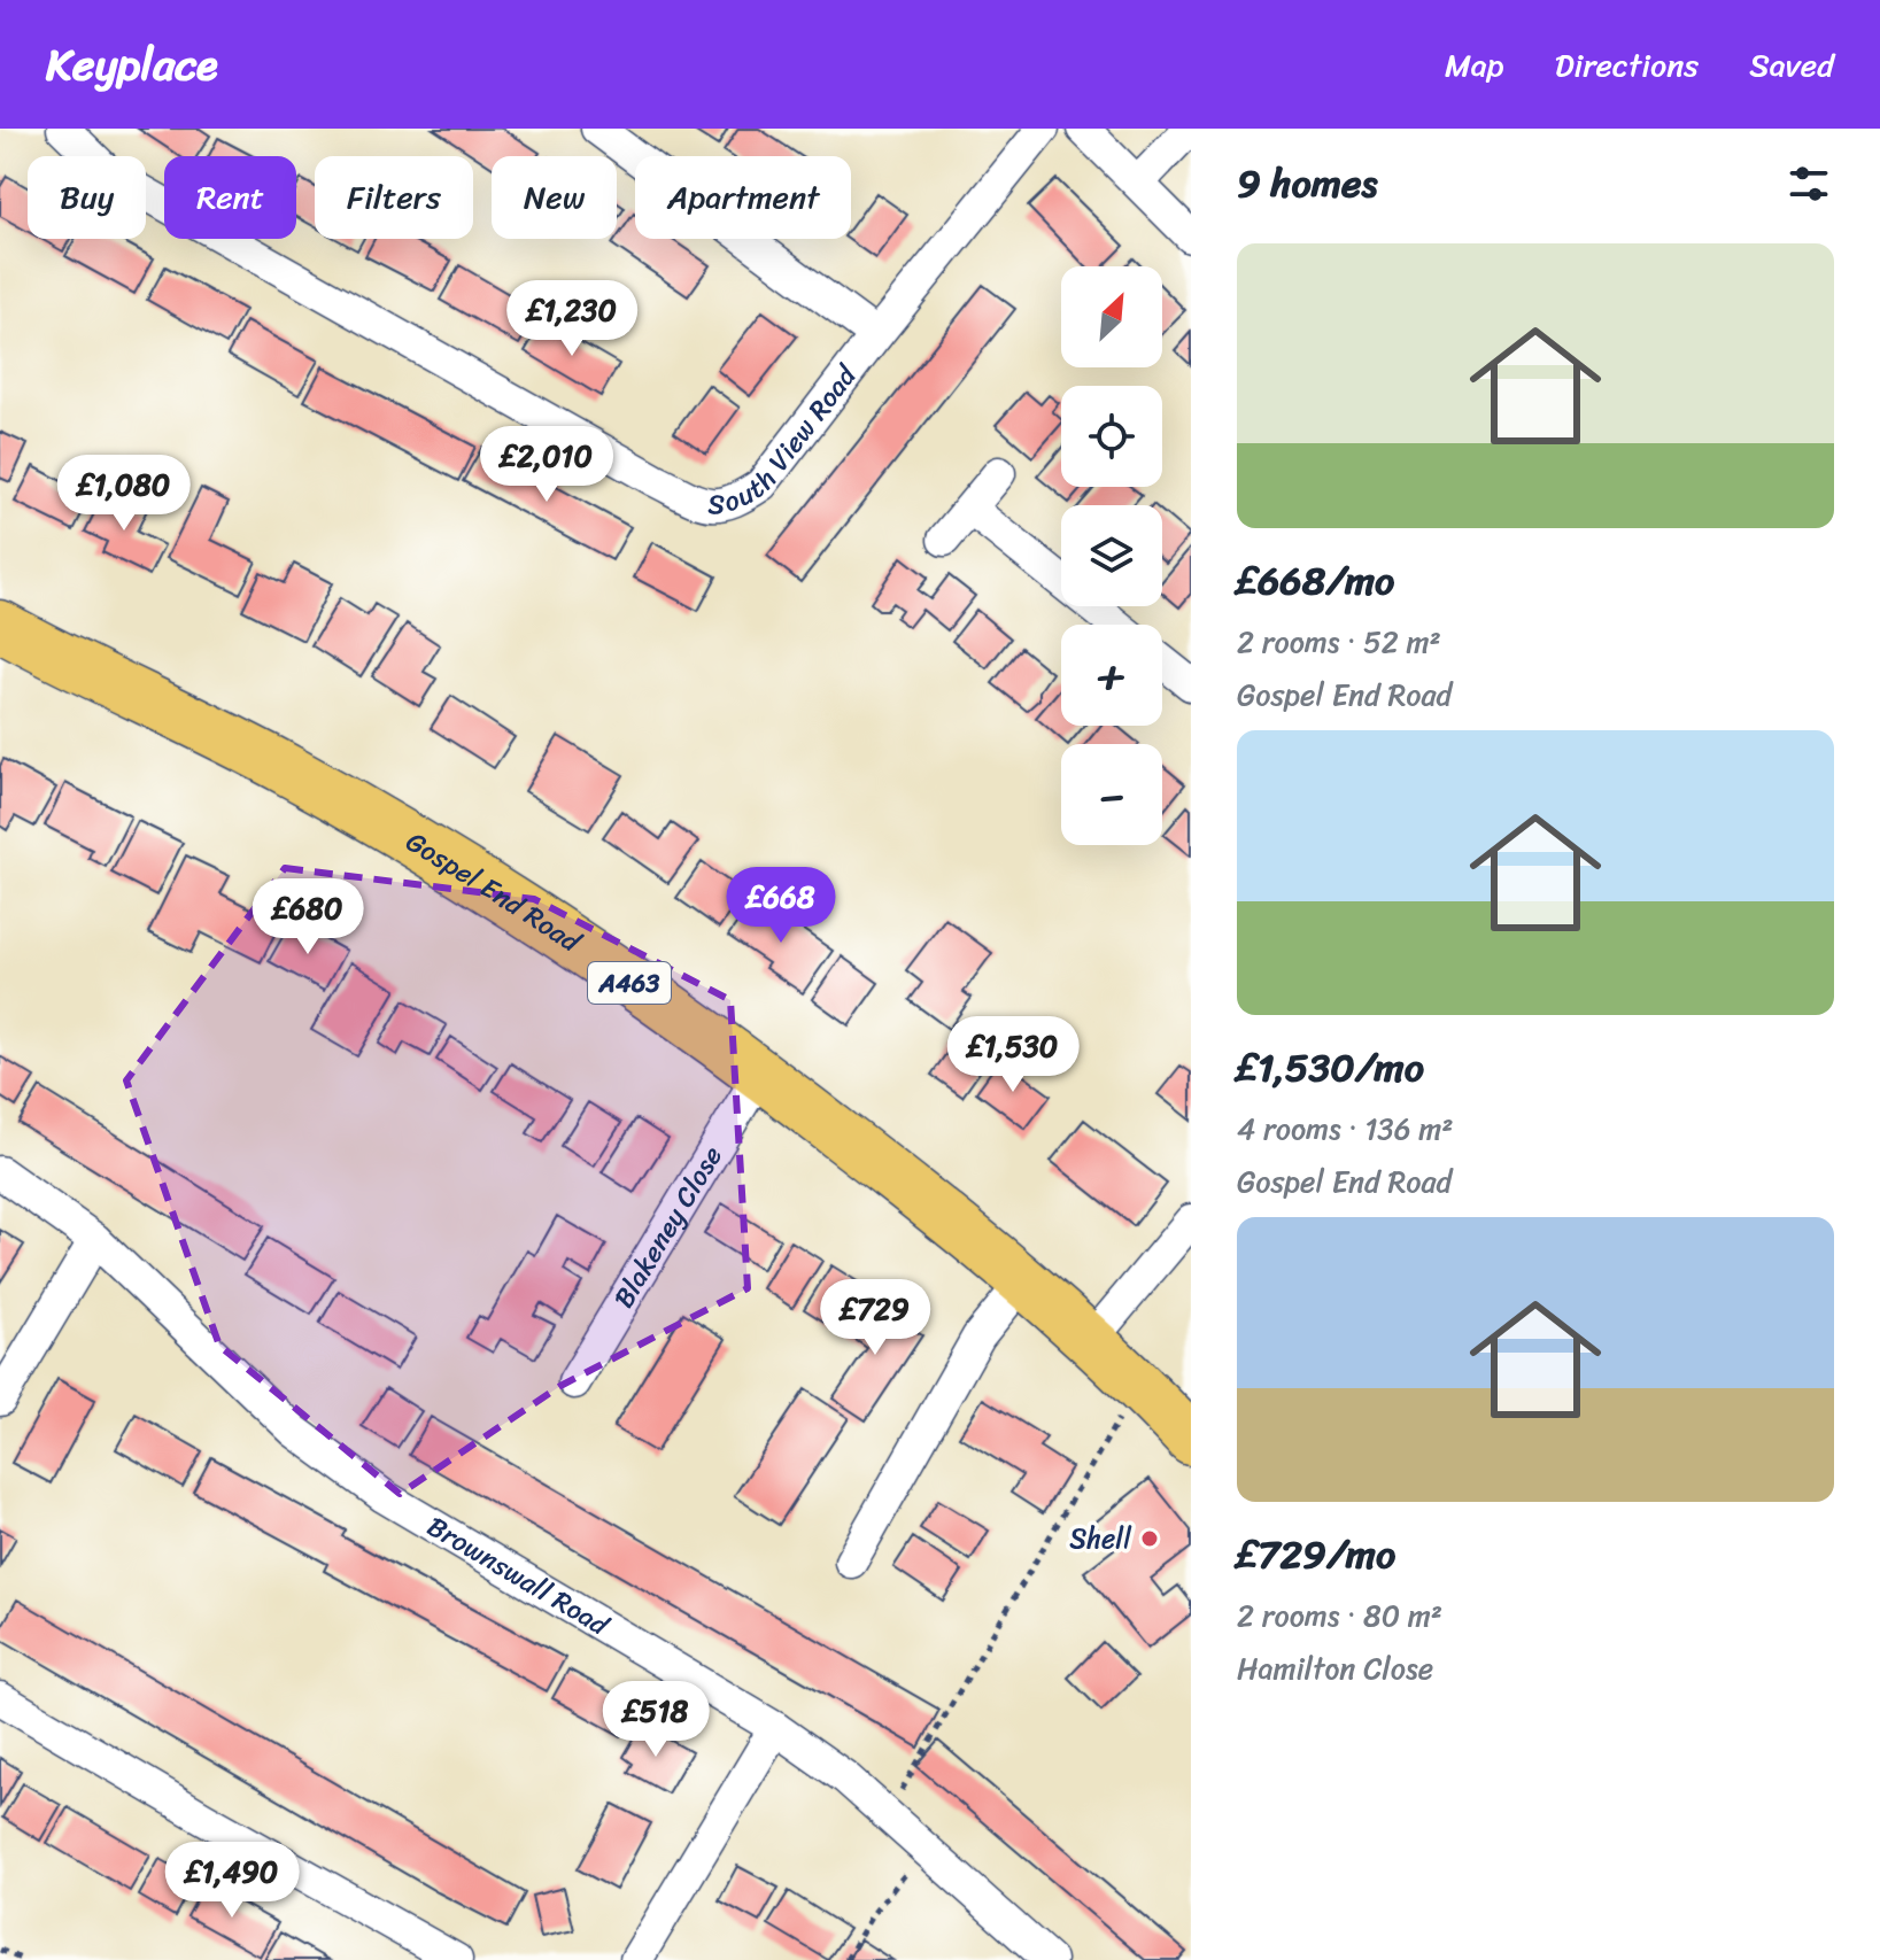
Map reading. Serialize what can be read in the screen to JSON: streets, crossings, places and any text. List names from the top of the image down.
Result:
{
  "streets": {
    "main road": ["Gospel End Road", "A463"],
    "street": ["South View Road", "Blakeney Close", "Brownswall Road"]
  },
  "crossings": [
    ["Gospel End Road", "Blakeney Close"]
  ],
  "places": ["Shell"],
  "north": "top right",
  "page": {
    "header": "Keyplace",
    "nav": ["Map", "Directions", "Saved"],
    "heading": "9 homes",
    "chip": [
      "Buy",
      "Rent",
      "Filters",
      "New",
      "Apartment"
    ],
    "list": [
      {
        "name": "£668/mo",
        "note": "2 rooms · 52 m² · Gospel End Road"
      },
      {
        "name": "£1,530/mo",
        "note": "4 rooms · 136 m² · Gospel End Road"
      },
      {
        "name": "£729/mo",
        "note": "2 rooms · 80 m² · Hamilton Close"
      }
    ],
    "map_buttons": ["+", "−"],
    "price": [
      "£1,230",
      "£2,010",
      "£1,080",
      "£668",
      "£680",
      "£1,530",
      "£729",
      "£518",
      "£1,490"
    ]
  }
}
